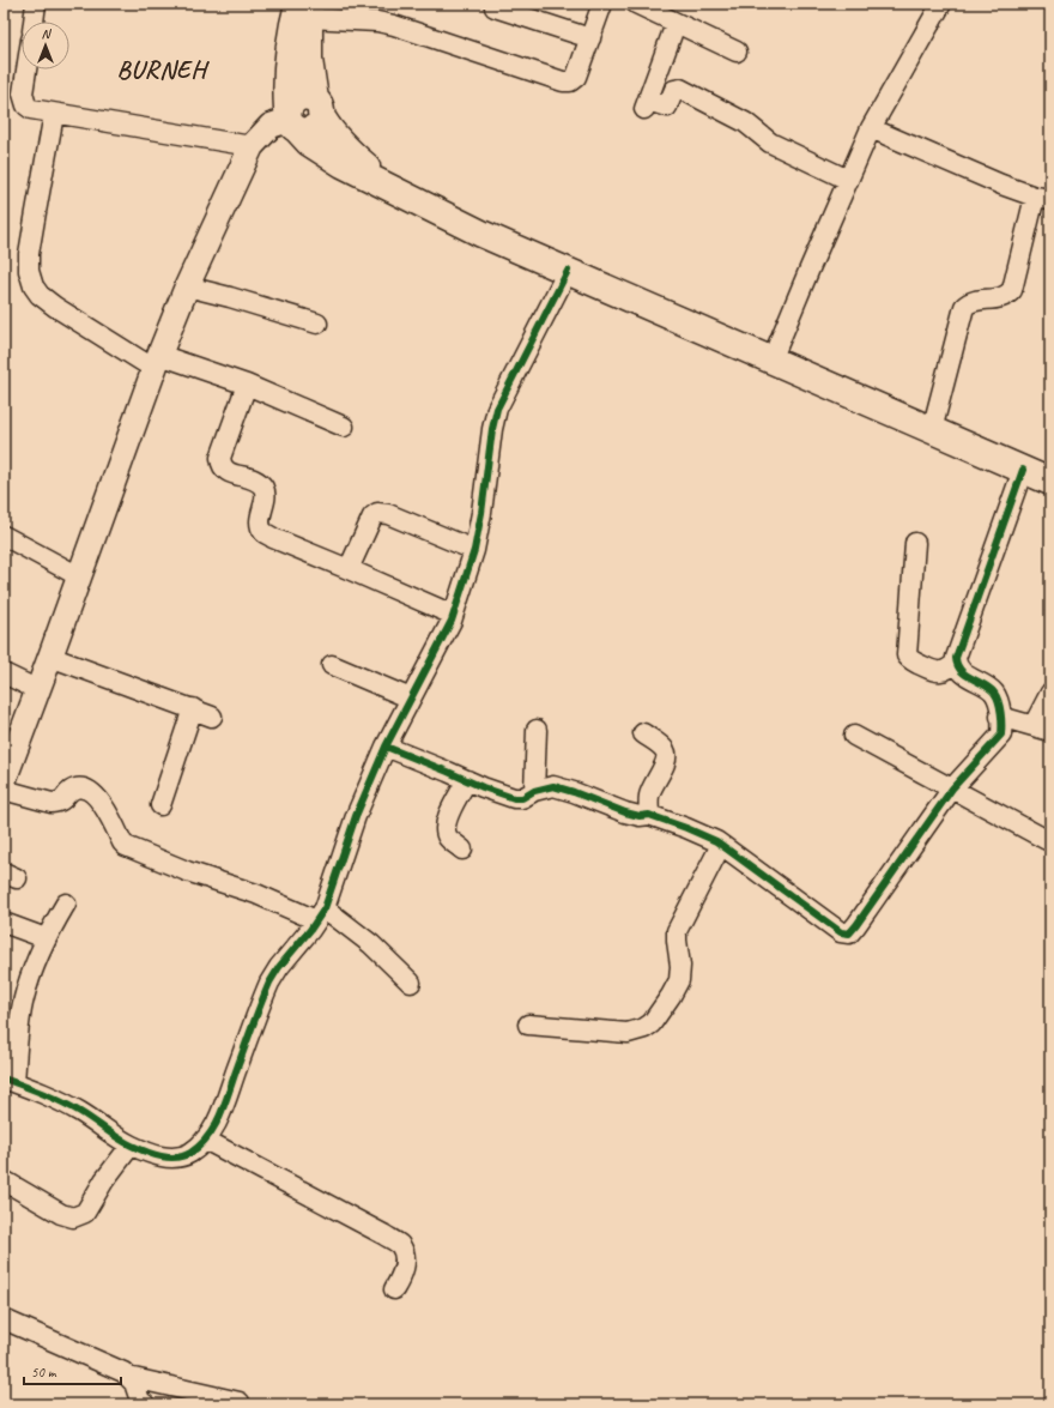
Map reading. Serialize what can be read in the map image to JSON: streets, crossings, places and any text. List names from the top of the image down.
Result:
{
  "districts": ["BURNEH"],
  "scale_bar": "50 m",
  "north": "top"
}
